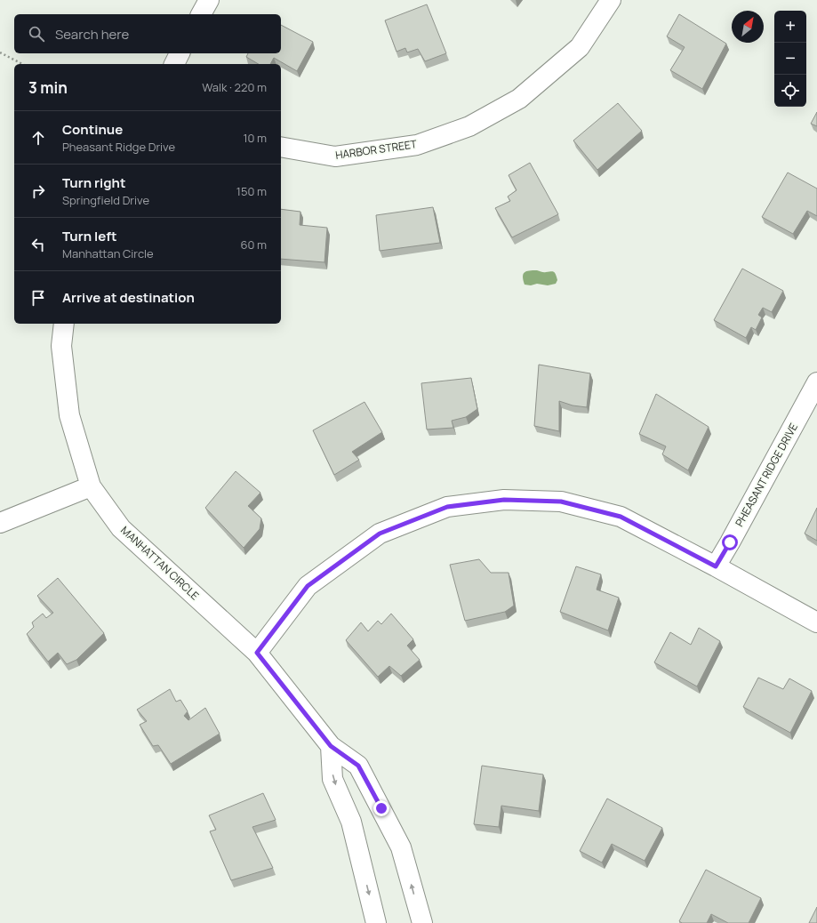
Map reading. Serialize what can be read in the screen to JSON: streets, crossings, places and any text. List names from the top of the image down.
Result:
{
  "streets": {
    "street": ["HARBOR STREET", "PHEASANT RIDGE DRIVE", "MANHATTAN CIRCLE"]
  },
  "north": "top right",
  "page": {
    "map_buttons": ["+", "−"],
    "search": "Search here",
    "heading": ["3 min", "Walk · 220 m"],
    "list": [
      ["Continue", "Pheasant Ridge Drive", "10 m"],
      ["Turn right", "Springfield Drive", "150 m"],
      ["Turn left", "Manhattan Circle", "60 m"],
      "Arrive at destination"
    ]
  }
}
